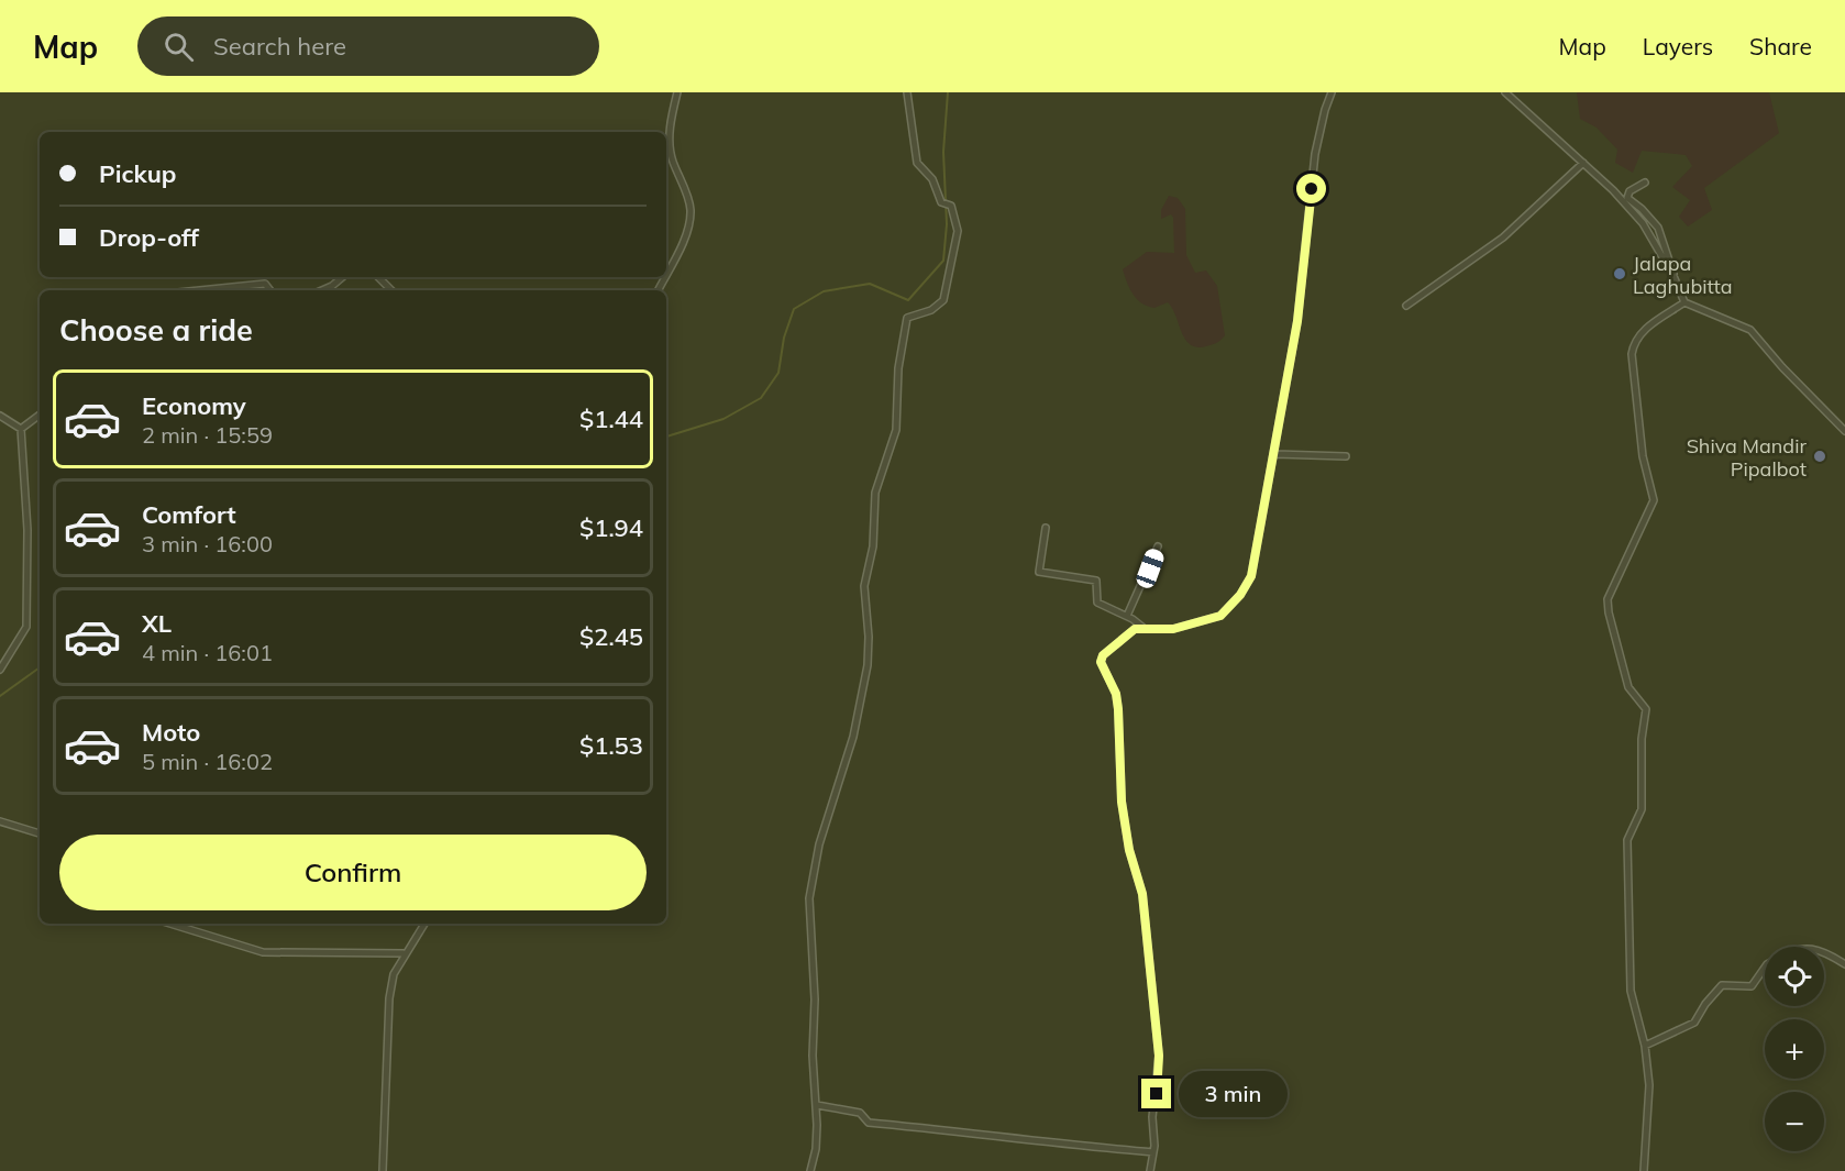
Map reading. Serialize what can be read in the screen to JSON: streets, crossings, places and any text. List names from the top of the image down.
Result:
{
  "places": ["Jalapa Laghubitta", "Shiva Mandir Pipalbot"],
  "page": {
    "header": "Map",
    "search": "Search here",
    "nav": ["Map", "Layers", "Share"],
    "banner": ["Pickup", "Drop-off"],
    "heading": "Choose a ride",
    "list": [
      {
        "name": "Economy",
        "note": "2 min · 15:59",
        "value": "$1.44"
      },
      {
        "name": "Comfort",
        "note": "3 min · 16:00",
        "value": "$1.94"
      },
      {
        "name": "XL",
        "note": "4 min · 16:01",
        "value": "$2.45"
      },
      {
        "name": "Moto",
        "note": "5 min · 16:02",
        "value": "$1.53"
      }
    ],
    "buttons": "Confirm",
    "map_buttons": ["+", "−"],
    "bubble": "3 min"
  }
}
